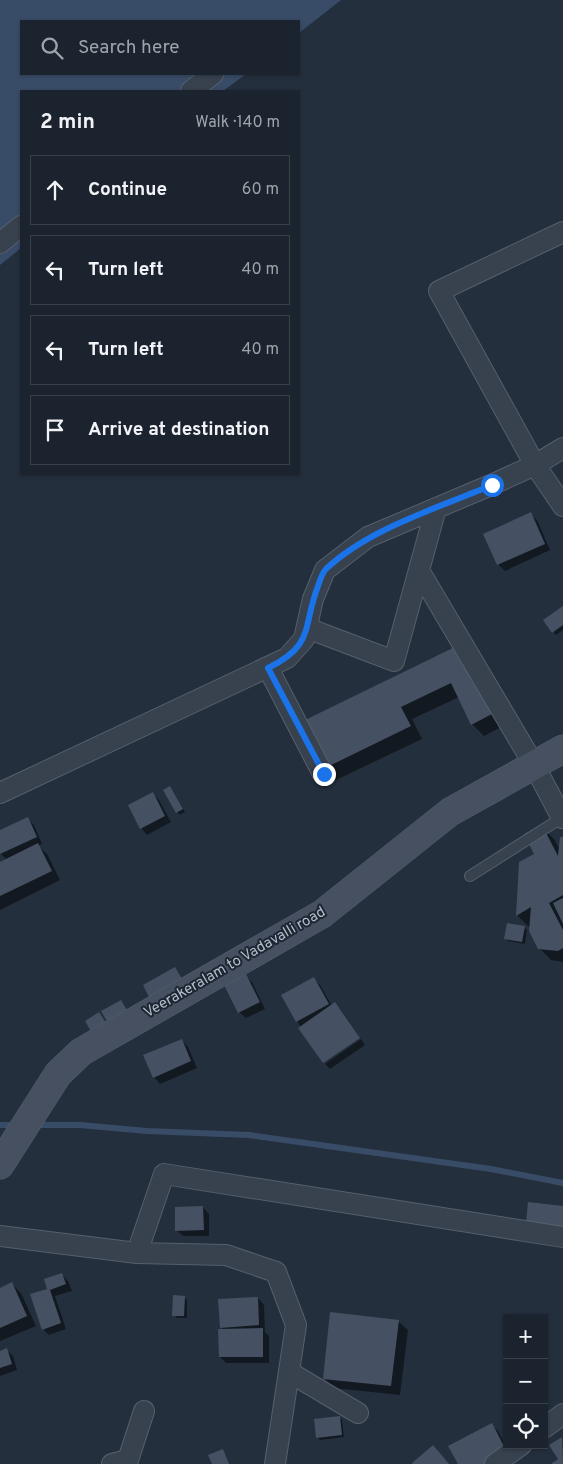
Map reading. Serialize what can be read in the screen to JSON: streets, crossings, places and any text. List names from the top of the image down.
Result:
{
  "streets": {
    "street": ["Veerakeralam to Vadavalli road"]
  },
  "page": {
    "search": "Search here",
    "heading": ["2 min", "Walk · 140 m"],
    "list": [
      ["Continue", "60 m"],
      ["Turn left", "40 m"],
      ["Turn left", "40 m"],
      "Arrive at destination"
    ],
    "map_buttons": ["+", "−"]
  }
}
